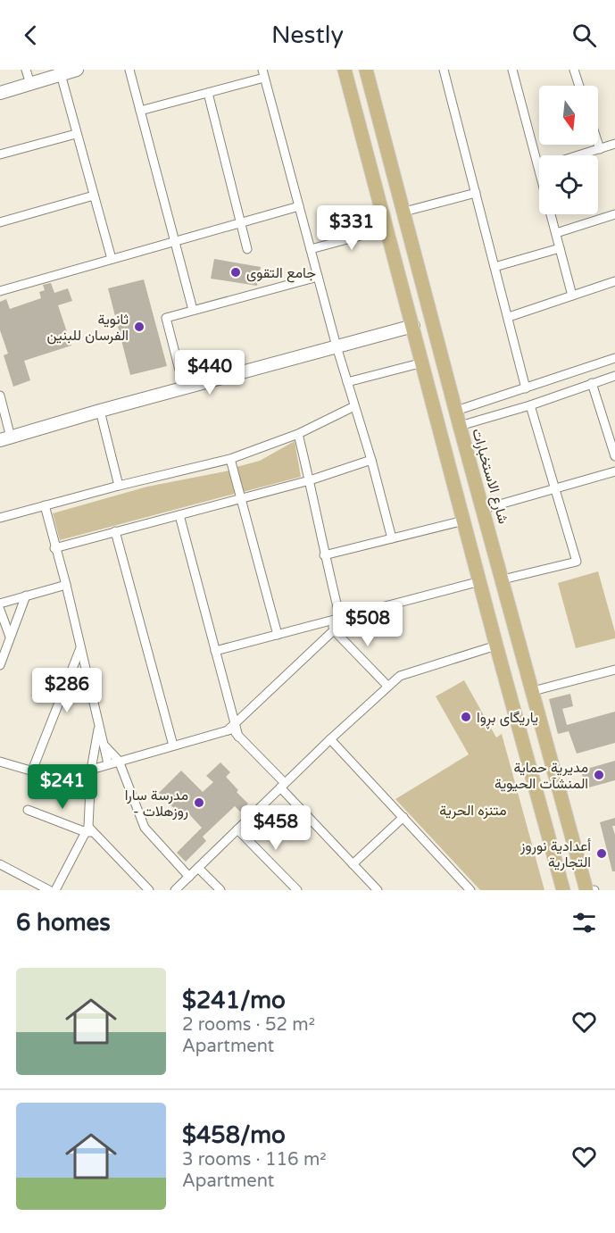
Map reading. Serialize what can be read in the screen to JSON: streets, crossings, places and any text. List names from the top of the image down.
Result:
{
  "streets": {
    "main road": ["شارع الاستخبارات"]
  },
  "parks": ["متنزه الحرية"],
  "places": [
    "جامع التقوى",
    "ثانوية الفرسان للبنين",
    "یاریگای بڕوا",
    "مديرية حماية المنشآت الحيوية",
    "مدرسة سارا - روزهلات",
    "أعدادية نوروز التجارية"
  ],
  "north": "bottom",
  "page": {
    "header": "Nestly",
    "price": [
      "$331",
      "$440",
      "$508",
      "$286",
      "$241",
      "$458"
    ],
    "heading": "6 homes",
    "list": [
      {
        "name": "$241/mo",
        "note": "2 rooms · 52 m² · Apartment"
      },
      {
        "name": "$458/mo",
        "note": "3 rooms · 116 m² · Apartment"
      }
    ]
  }
}
